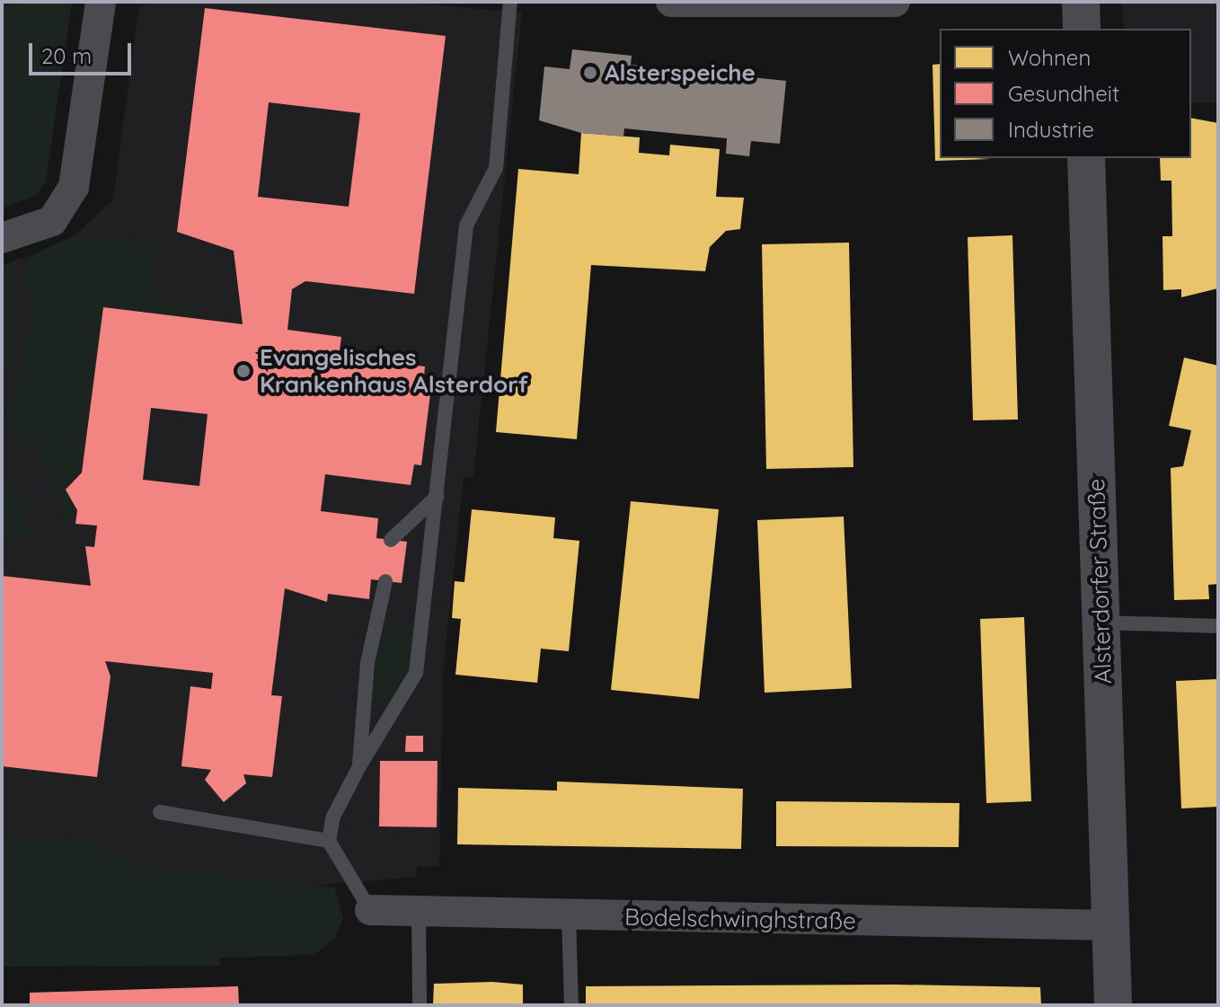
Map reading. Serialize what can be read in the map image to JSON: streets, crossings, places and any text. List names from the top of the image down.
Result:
{
  "streets": {
    "street": ["Alsterdorfer Straße", "Bodelschwinghstraße"]
  },
  "crossings": [
    ["Alsterdorfer Straße", "Bodelschwinghstraße"]
  ],
  "places": ["Alsterspeiche", "Evangelisches Krankenhaus Alsterdorf"],
  "legend": ["Wohnen", "Gesundheit", "Industrie"],
  "scale_bar": "20 m"
}
